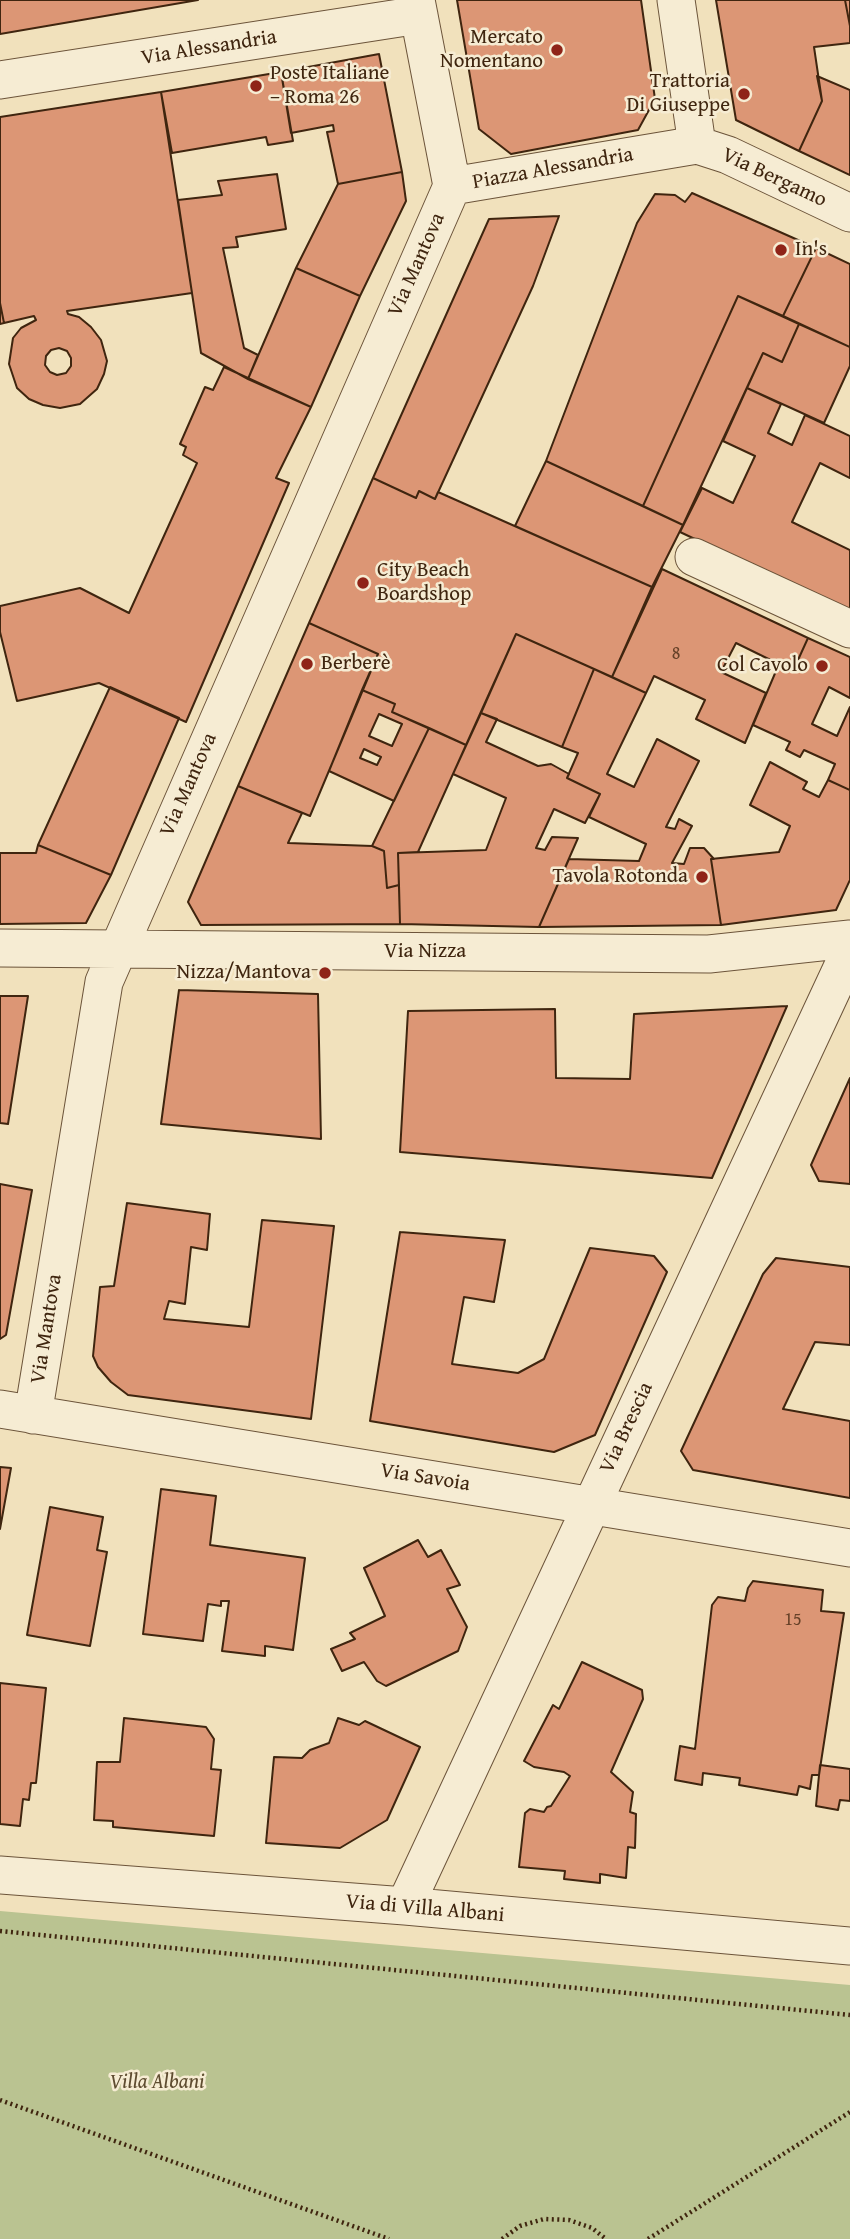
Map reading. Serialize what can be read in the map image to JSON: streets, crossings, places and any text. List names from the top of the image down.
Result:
{
  "streets": {
    "street": [
      "Via Alessandria",
      "Piazza Alessandria",
      "Via Bergamo",
      "Via Mantova",
      "Via Nizza",
      "Via Brescia",
      "Via Savoia",
      "Via di Villa Albani"
    ]
  },
  "crossings": [
    ["Via Alessandria", "Piazza Alessandria"],
    ["Piazza Alessandria", "Via Bergamo"],
    ["Piazza Alessandria", "Via Mantova"],
    ["Via Mantova", "Via Nizza"],
    ["Via Mantova", "Via Savoia"],
    ["Via Brescia", "Via Savoia"],
    ["Via Brescia", "Via di Villa Albani"]
  ],
  "parks": ["Villa Albani"],
  "places": [
    "Mercato Nomentano",
    "Poste Italiane – Roma 26",
    "Trattoria Di Giuseppe",
    "In's",
    "City Beach Boardshop",
    "Berberè",
    "Col Cavolo",
    "Tavola Rotonda",
    "Nizza/Mantova"
  ],
  "house_numbers": ["8", "15"]
}
